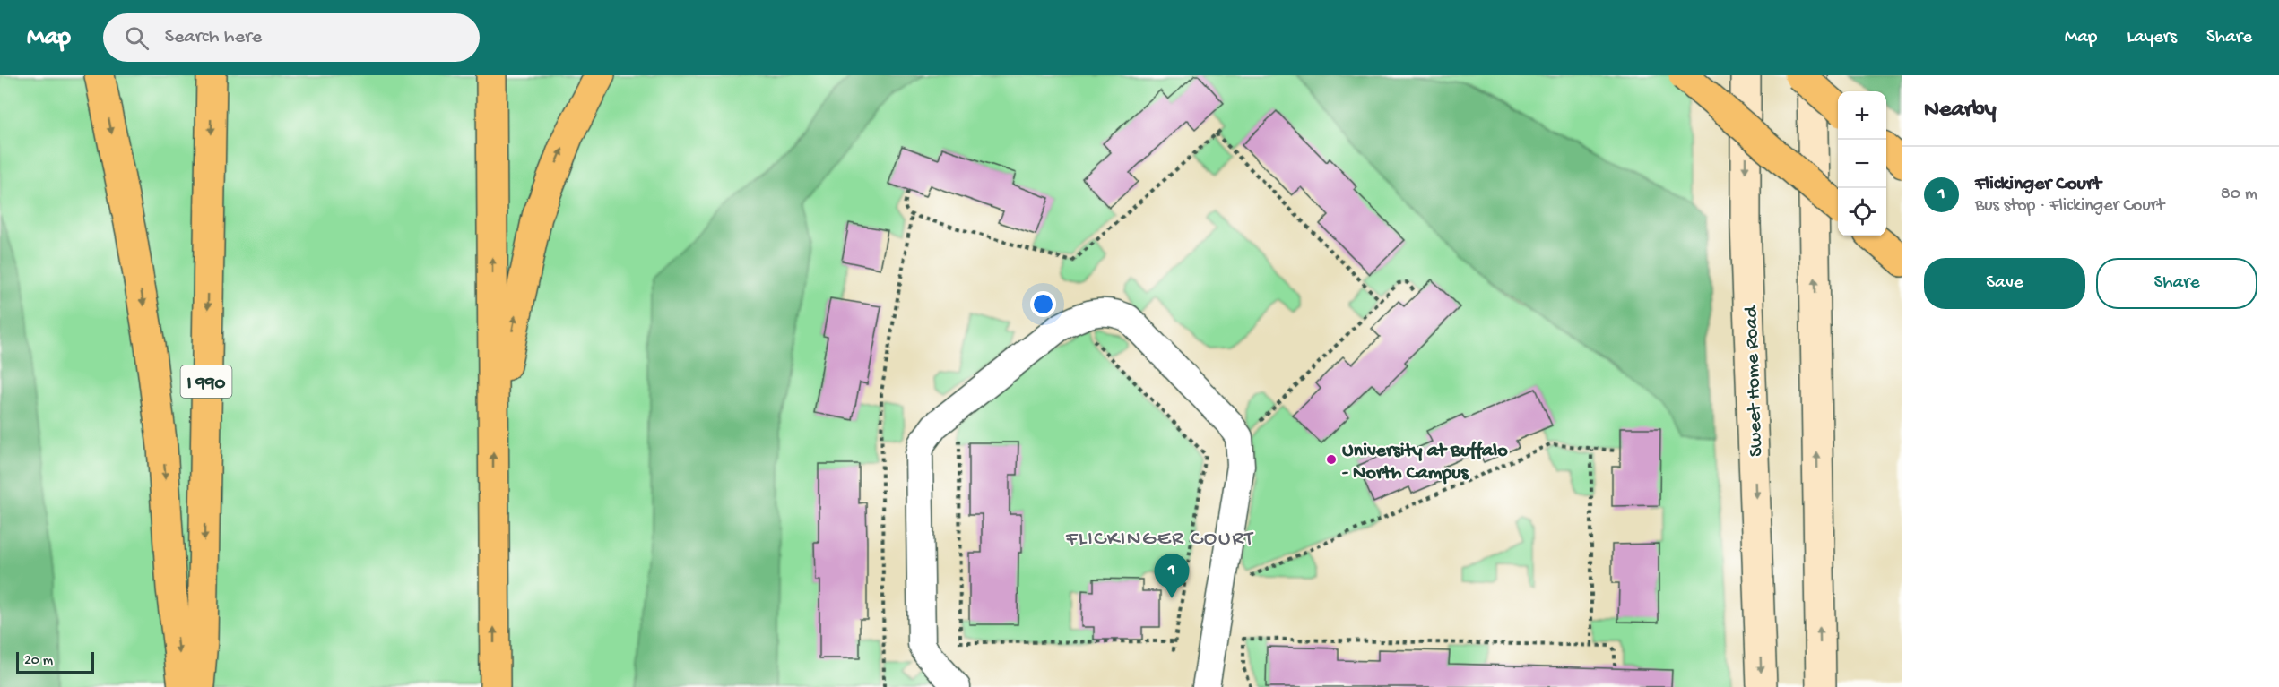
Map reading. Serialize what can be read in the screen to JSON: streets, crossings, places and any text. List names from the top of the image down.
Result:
{
  "streets": {
    "highway": ["I 990"],
    "main road": ["Sweet Home Road"]
  },
  "districts": ["FLICKINGER COURT"],
  "places": ["University at Buffalo - North Campus"],
  "scale_bar": "20 m",
  "page": {
    "header": "Map",
    "search": "Search here",
    "nav": ["Map", "Layers", "Share"],
    "heading": "Nearby",
    "map_buttons": ["+", "−"],
    "list": [
      {
        "mark": "1",
        "name": "Flickinger Court",
        "note": "Bus stop · Flickinger Court",
        "value": "80 m"
      }
    ],
    "buttons": ["Save", "Share"],
    "pins": "1",
    "scale": "20 m"
  }
}
